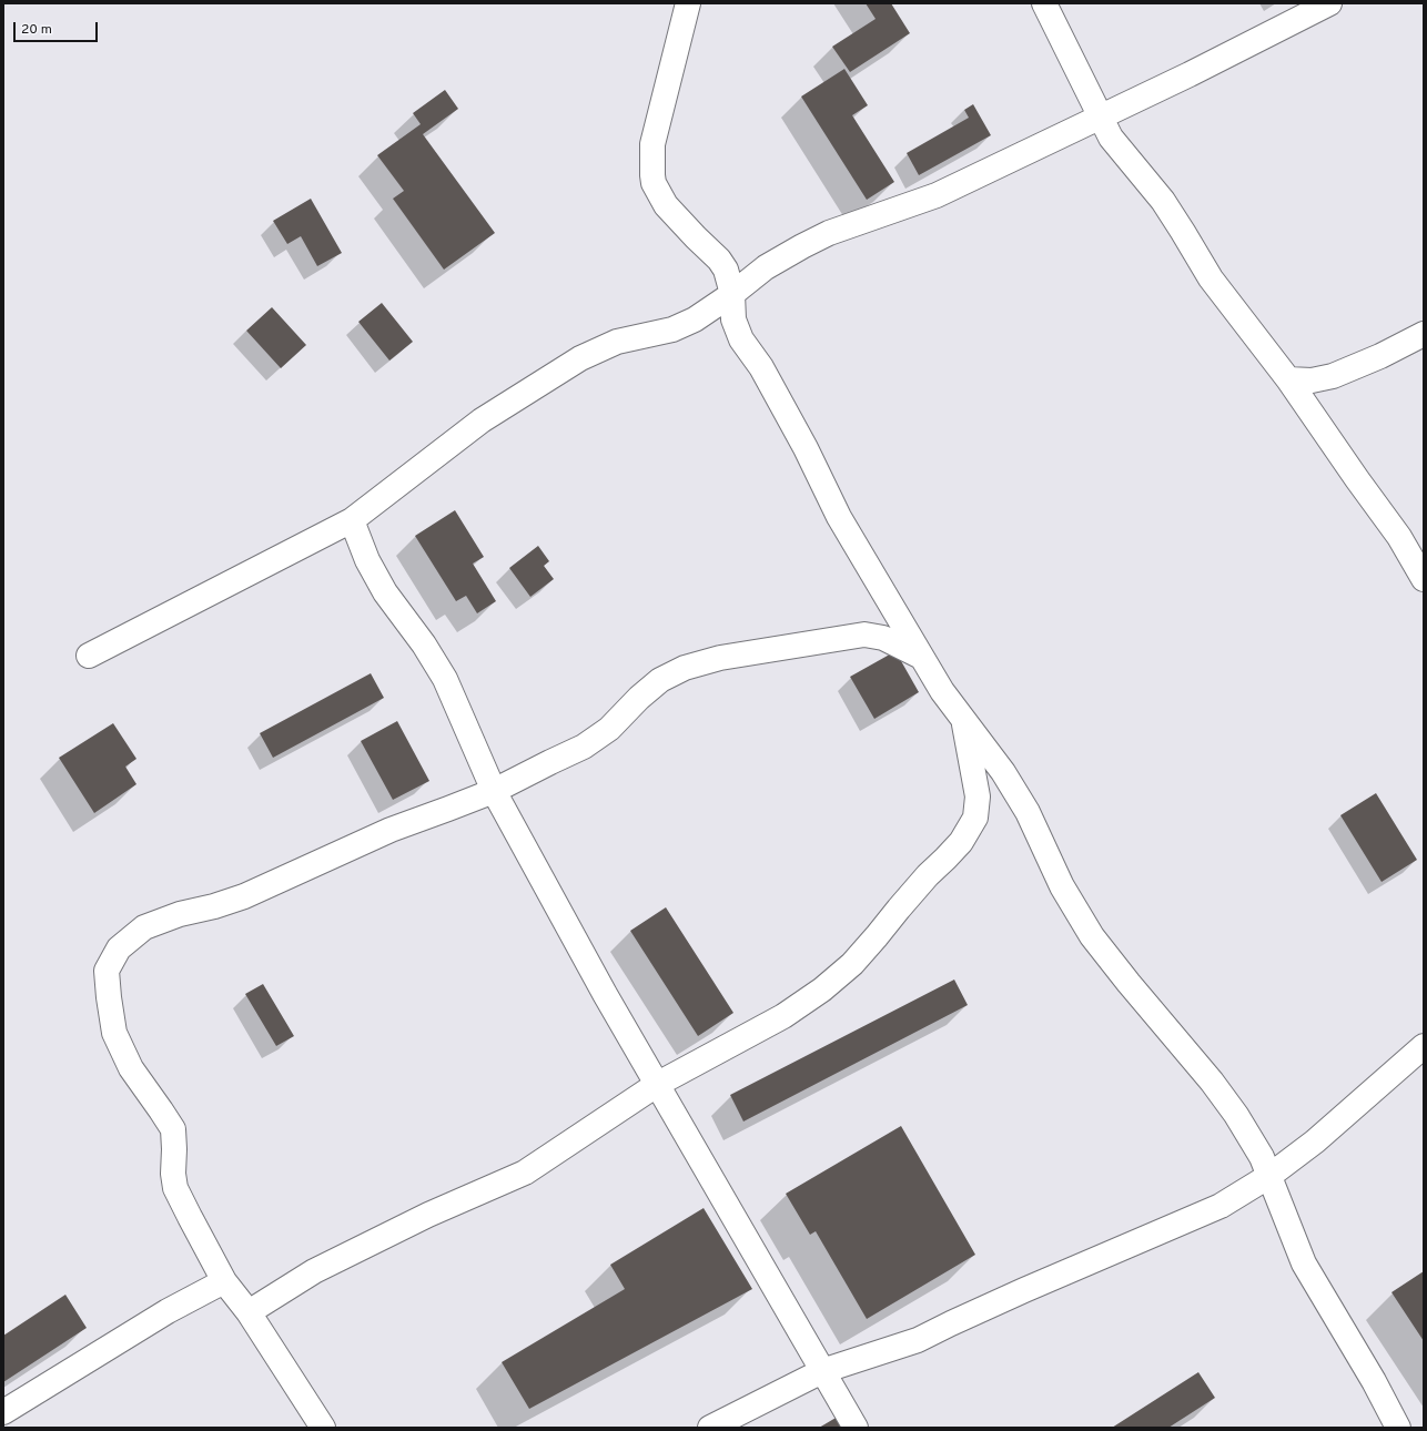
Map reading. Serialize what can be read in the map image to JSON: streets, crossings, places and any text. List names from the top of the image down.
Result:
{
  "scale_bar": "20 m"
}
